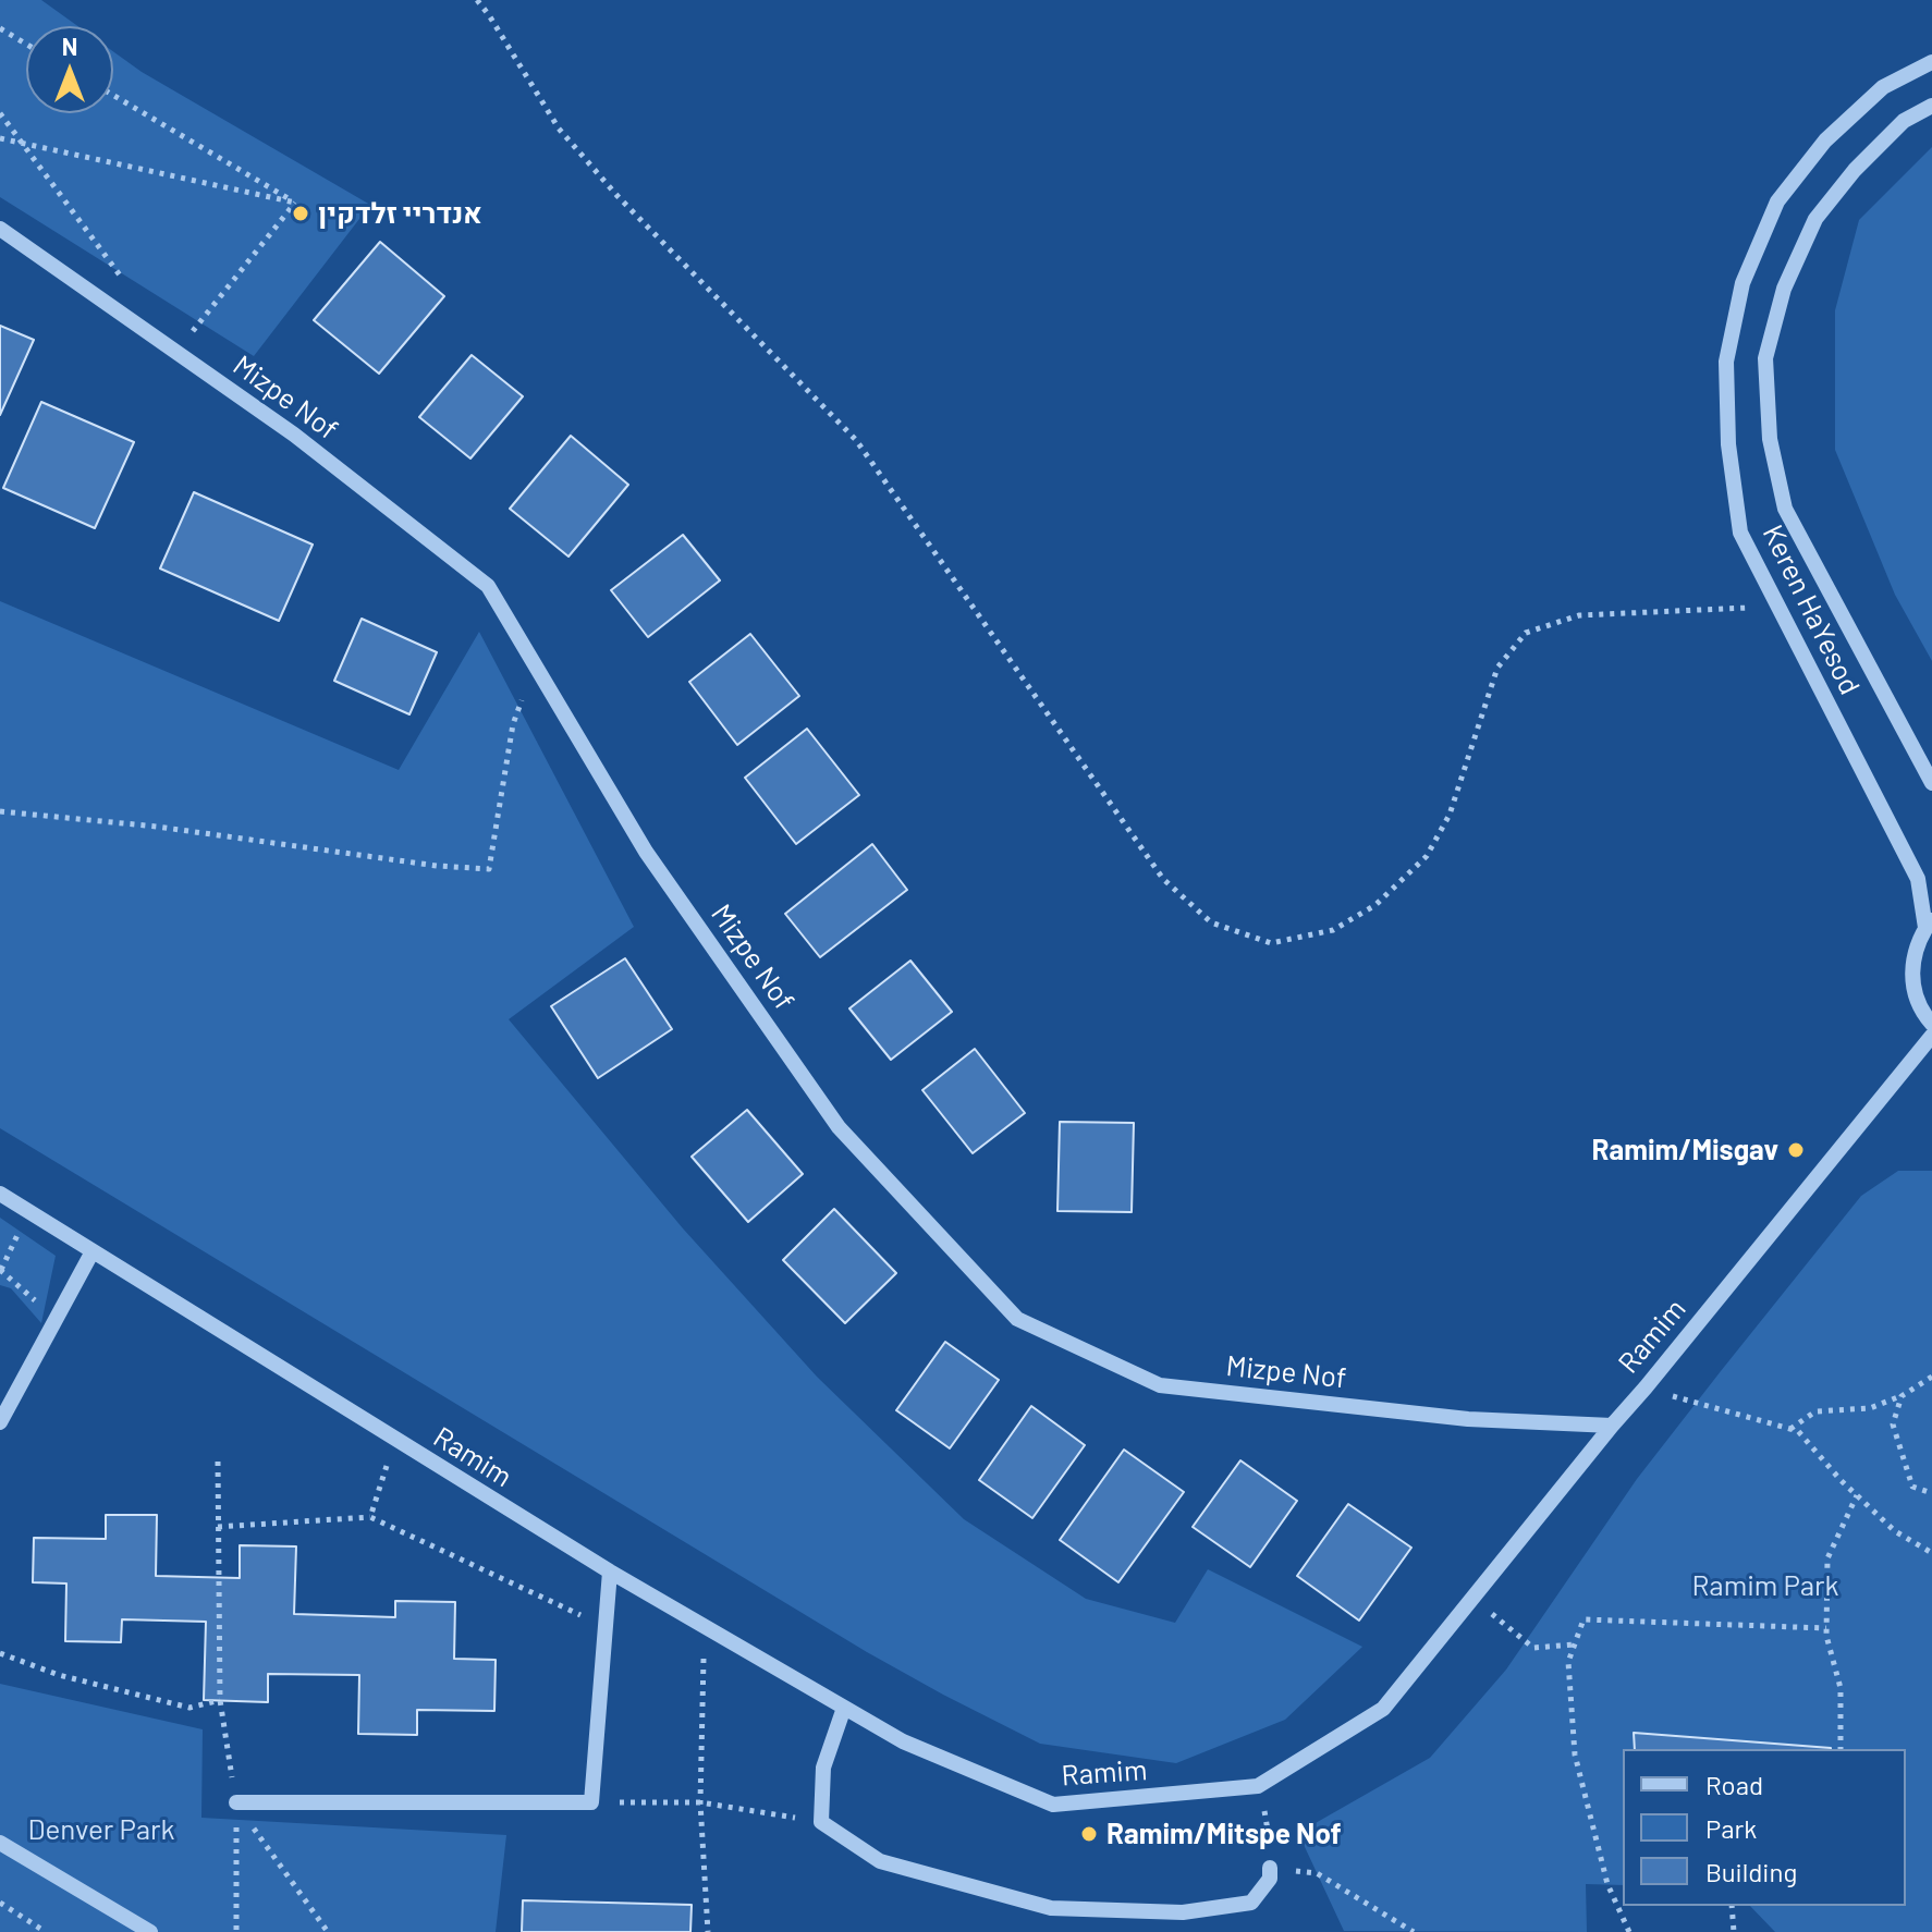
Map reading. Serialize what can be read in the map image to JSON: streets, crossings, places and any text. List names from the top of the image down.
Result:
{
  "streets": {
    "street": ["Mizpe Nof", "Keren HaYesod", "Ramim"]
  },
  "crossings": [
    ["Mizpe Nof", "Ramim"]
  ],
  "parks": ["Ramim Park", "Denver Park"],
  "places": ["אנדריי זלדקין", "Ramim/Misgav", "Ramim/Mitspe Nof"],
  "legend": ["Road", "Park", "Building"],
  "north": "top"
}
